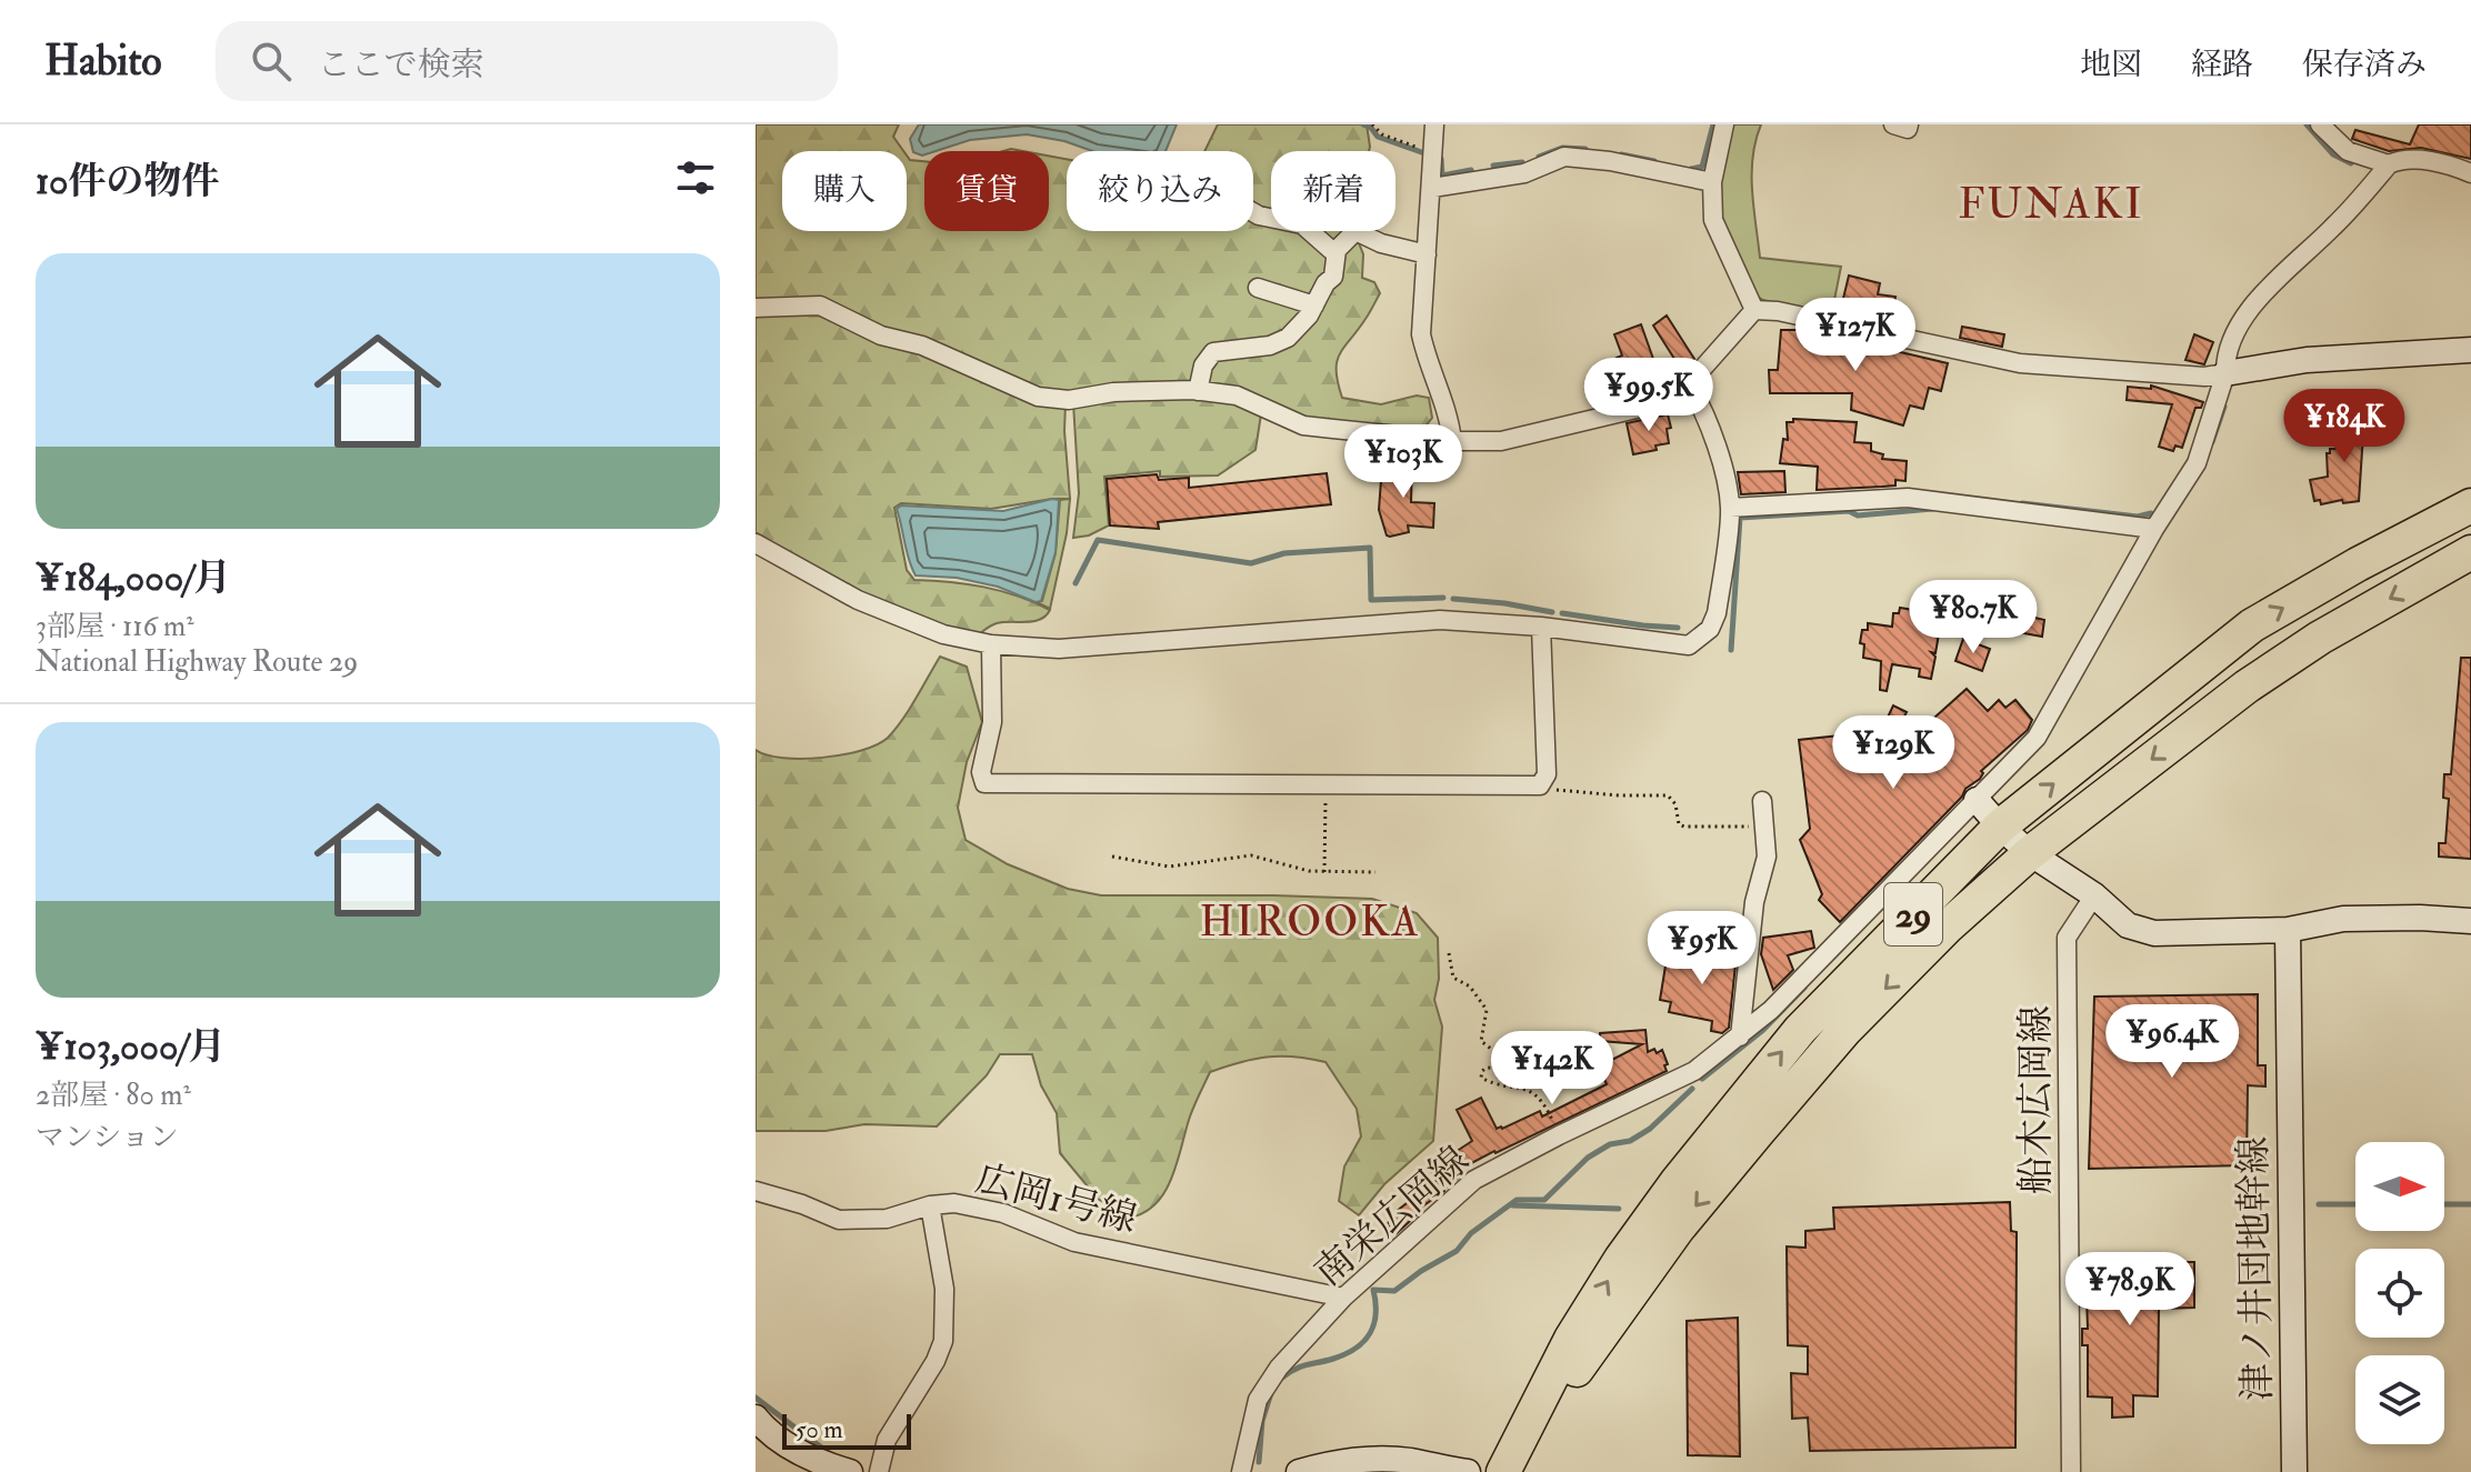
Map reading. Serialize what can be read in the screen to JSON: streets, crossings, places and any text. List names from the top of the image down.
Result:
{
  "streets": {
    "highway": ["29"],
    "street": [
      "船木広岡線",
      "広岡1号線",
      "南栄広岡線",
      "津ノ井団地幹線"
    ]
  },
  "crossings": [
    ["広岡1号線", "南栄広岡線"]
  ],
  "districts": ["FUNAKI", "HIROOKA"],
  "scale_bar": "50 m",
  "north": "right",
  "page": {
    "header": "Habito",
    "search": "ここで検索",
    "nav": ["地図", "経路", "保存済み"],
    "heading": "10件の物件",
    "chip": [
      "購入",
      "賃貸",
      "絞り込み",
      "新着"
    ],
    "list": [
      {
        "name": "¥184,000/月",
        "note": "3部屋 · 116 m² · National Highway Route 29"
      },
      {
        "name": "¥103,000/月",
        "note": "2部屋 · 80 m² · マンション"
      }
    ],
    "price": [
      "¥127K",
      "¥99.5K",
      "¥184K",
      "¥103K",
      "¥80.7K",
      "¥129K",
      "¥95K",
      "¥96.4K",
      "¥142K",
      "¥78.9K"
    ],
    "scale": "50 m"
  }
}
